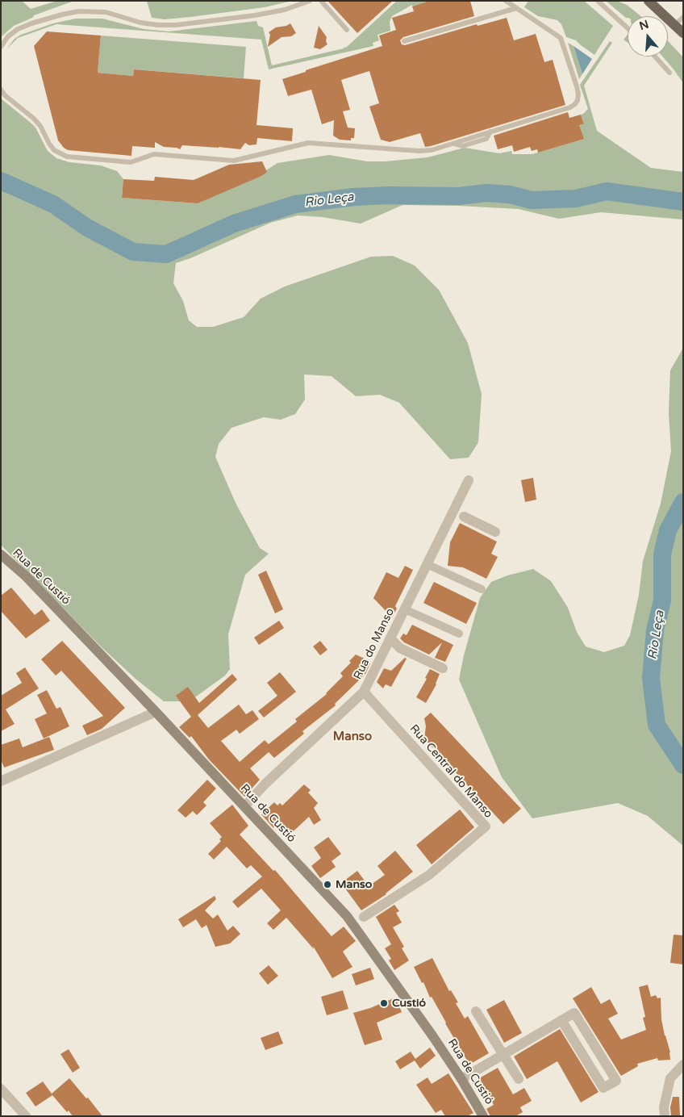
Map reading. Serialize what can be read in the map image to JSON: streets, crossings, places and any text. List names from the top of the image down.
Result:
{
  "streets": {
    "main road": ["Rua de Custió"],
    "street": ["Rua do Manso", "Rua Central do Manso"]
  },
  "crossings": [
    ["Rua de Custió", "Rua do Manso"],
    ["Rua do Manso", "Rua Central do Manso"]
  ],
  "districts": ["Manso"],
  "water": ["Rio Leça"],
  "places": ["Manso", "Custió"],
  "north": "top"
}
